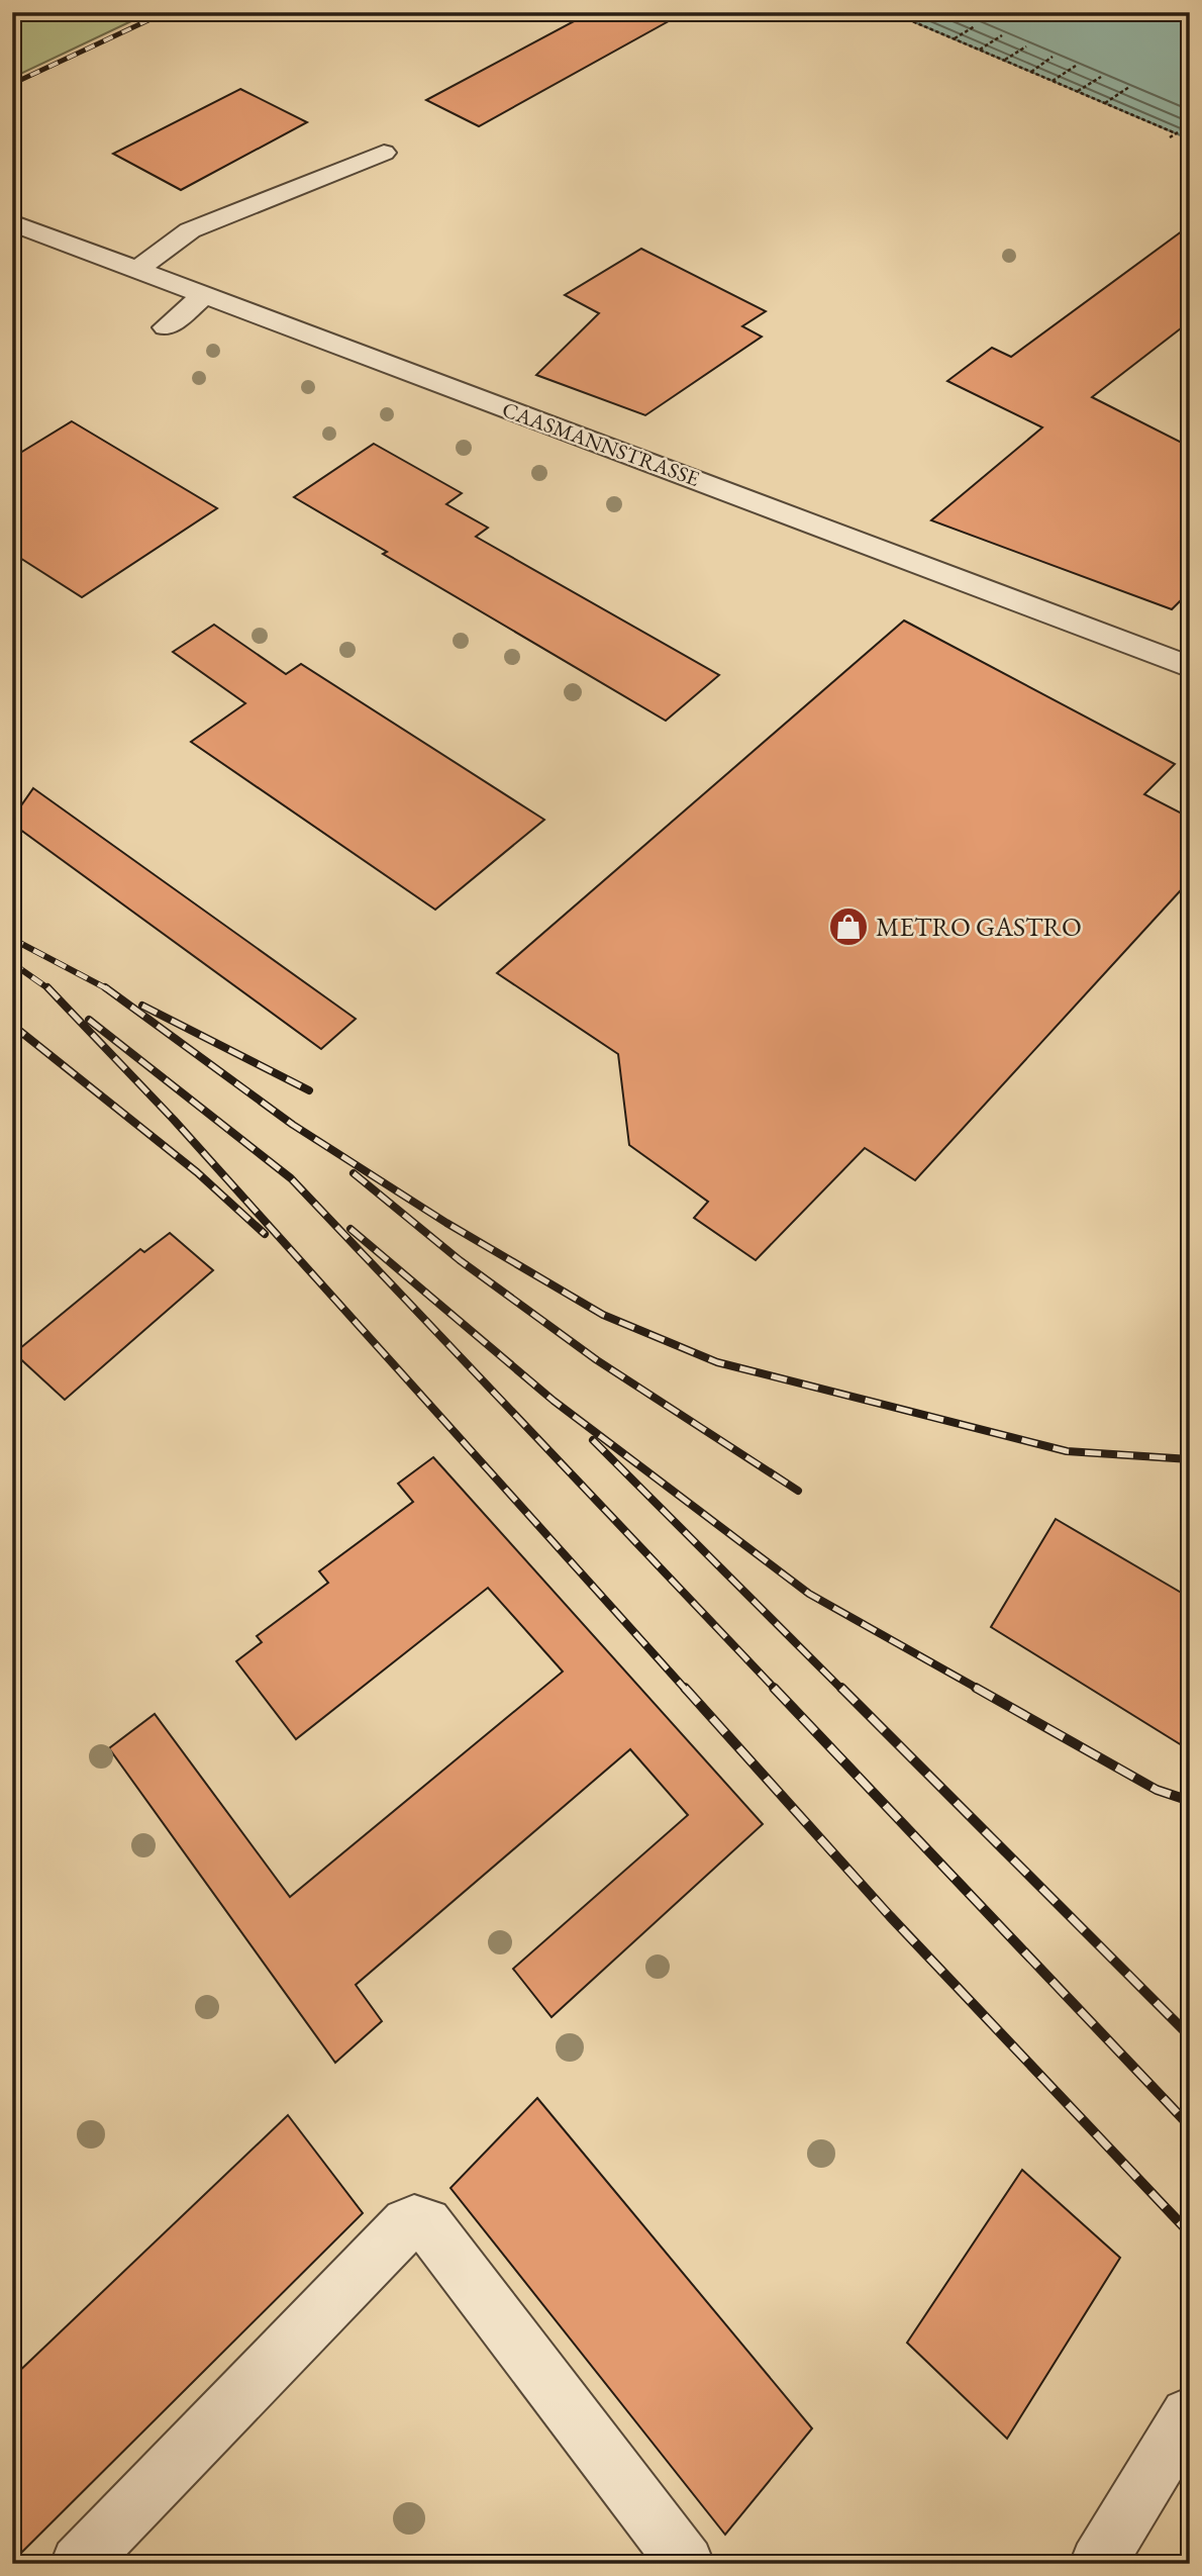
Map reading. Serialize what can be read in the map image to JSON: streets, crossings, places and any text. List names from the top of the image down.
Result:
{
  "streets": {
    "street": ["CAASMANNSTRASSE"]
  },
  "places": {
    "shop": ["METRO GASTRO"]
  }
}
